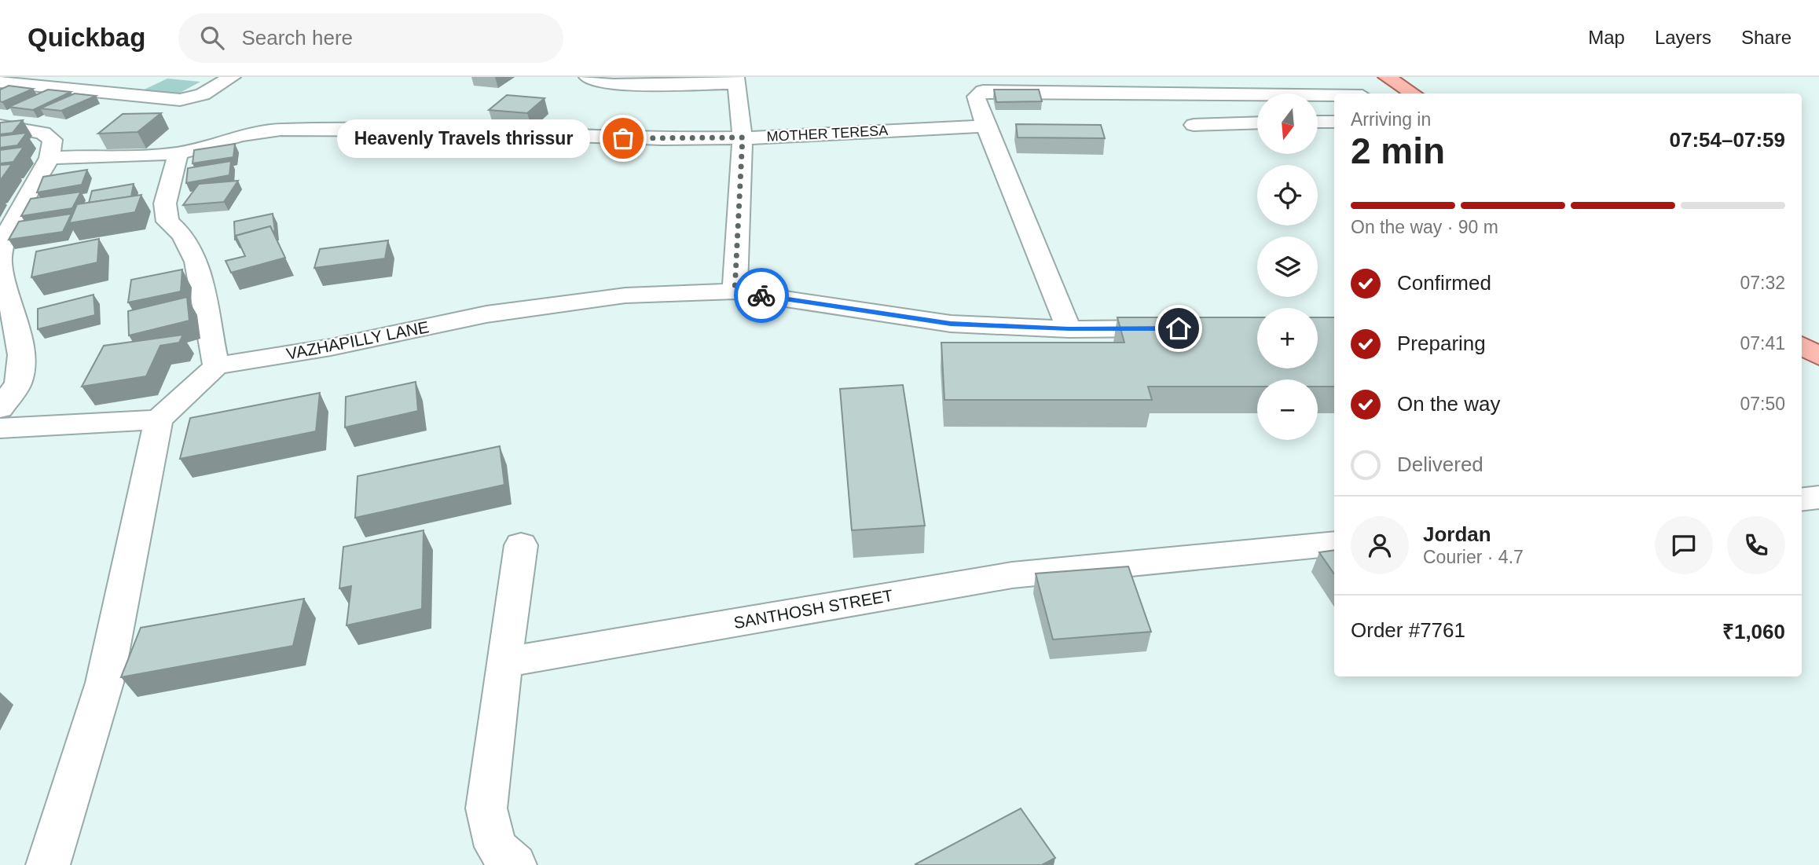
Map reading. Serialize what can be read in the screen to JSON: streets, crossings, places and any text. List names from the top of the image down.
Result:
{
  "streets": {
    "street": ["MOTHER TERESA", "VAZHAPILLY LANE", "SANTHOSH STREET"]
  },
  "places": ["Heavenly Travels thrissur"],
  "north": "bottom",
  "page": {
    "header": "Quickbag",
    "search": "Search here",
    "nav": ["Map", "Layers", "Share"],
    "map_buttons": ["+", "−"],
    "heading": ["2 min", "Arriving in", "07:54–07:59"],
    "panel": [
      "Jordan",
      "Courier · 4.7",
      "Order #7761",
      "₹1,060"
    ],
    "bubble": "Heavenly Travels thrissur",
    "bar": "On the way · 90 m",
    "list": [
      ["Confirmed", "07:32"],
      ["Preparing", "07:41"],
      ["On the way", "07:50"],
      "Delivered"
    ]
  }
}
